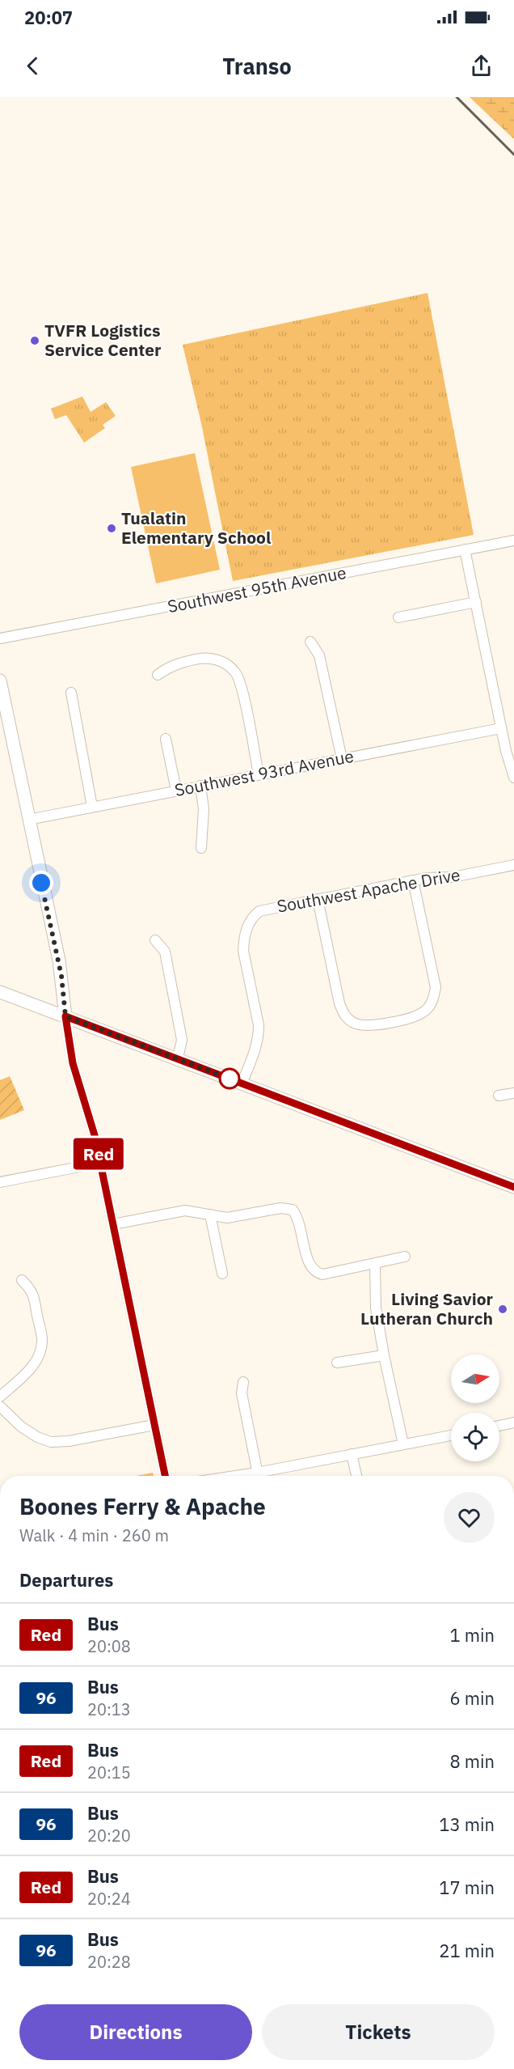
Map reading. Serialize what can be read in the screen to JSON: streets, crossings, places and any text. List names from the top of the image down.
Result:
{
  "streets": {
    "street": ["Southwest 95th Avenue", "Southwest 93rd Avenue", "Southwest Apache Drive"]
  },
  "places": ["TVFR Logistics Service Center", "Tualatin Elementary School", "Living Savior Lutheran Church"],
  "lines": ["bus line Red"],
  "north": "right",
  "page": {
    "status": "20:07",
    "header": "Transo",
    "on_map": "Red",
    "heading": [
      ["Boones Ferry & Apache", "Walk · 4 min · 260 m"],
      "Departures"
    ],
    "list": [
      {
        "mark": "Red",
        "name": "Bus",
        "note": "20:08",
        "value": "1 min"
      },
      {
        "mark": "96",
        "name": "Bus",
        "note": "20:13",
        "value": "6 min"
      },
      {
        "mark": "Red",
        "name": "Bus",
        "note": "20:15",
        "value": "8 min"
      },
      {
        "mark": "96",
        "name": "Bus",
        "note": "20:20",
        "value": "13 min"
      },
      {
        "mark": "Red",
        "name": "Bus",
        "note": "20:24",
        "value": "17 min"
      },
      {
        "mark": "96",
        "name": "Bus",
        "note": "20:28",
        "value": "21 min"
      }
    ],
    "buttons": ["Directions", "Tickets"]
  }
}
